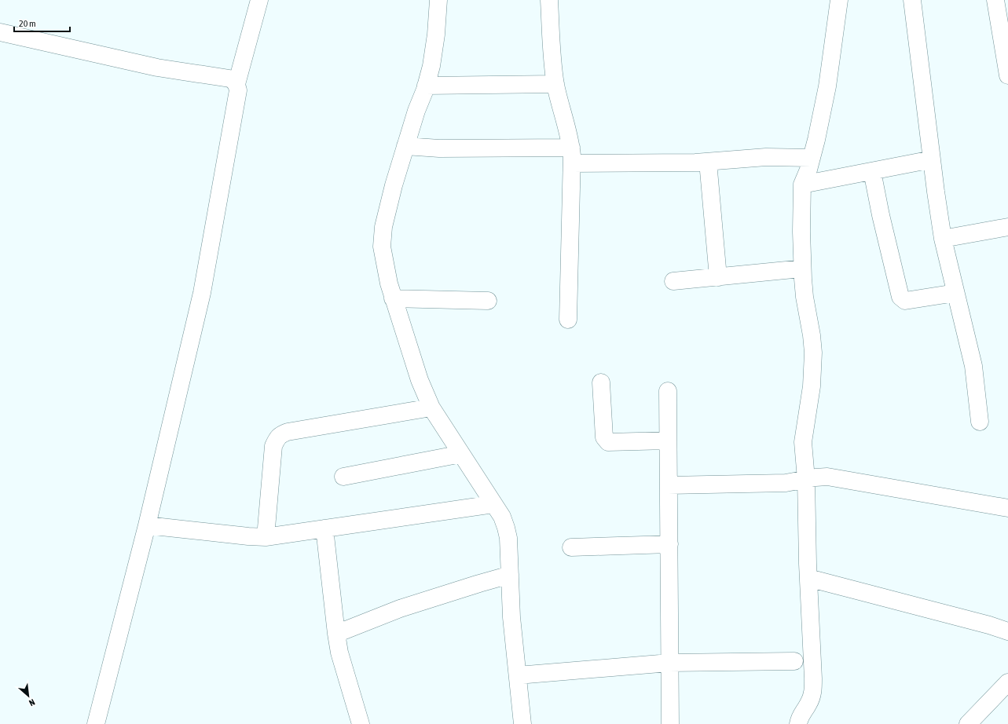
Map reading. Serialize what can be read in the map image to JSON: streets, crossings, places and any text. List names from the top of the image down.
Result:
{
  "scale_bar": "20 m",
  "north": "bottom right"
}
